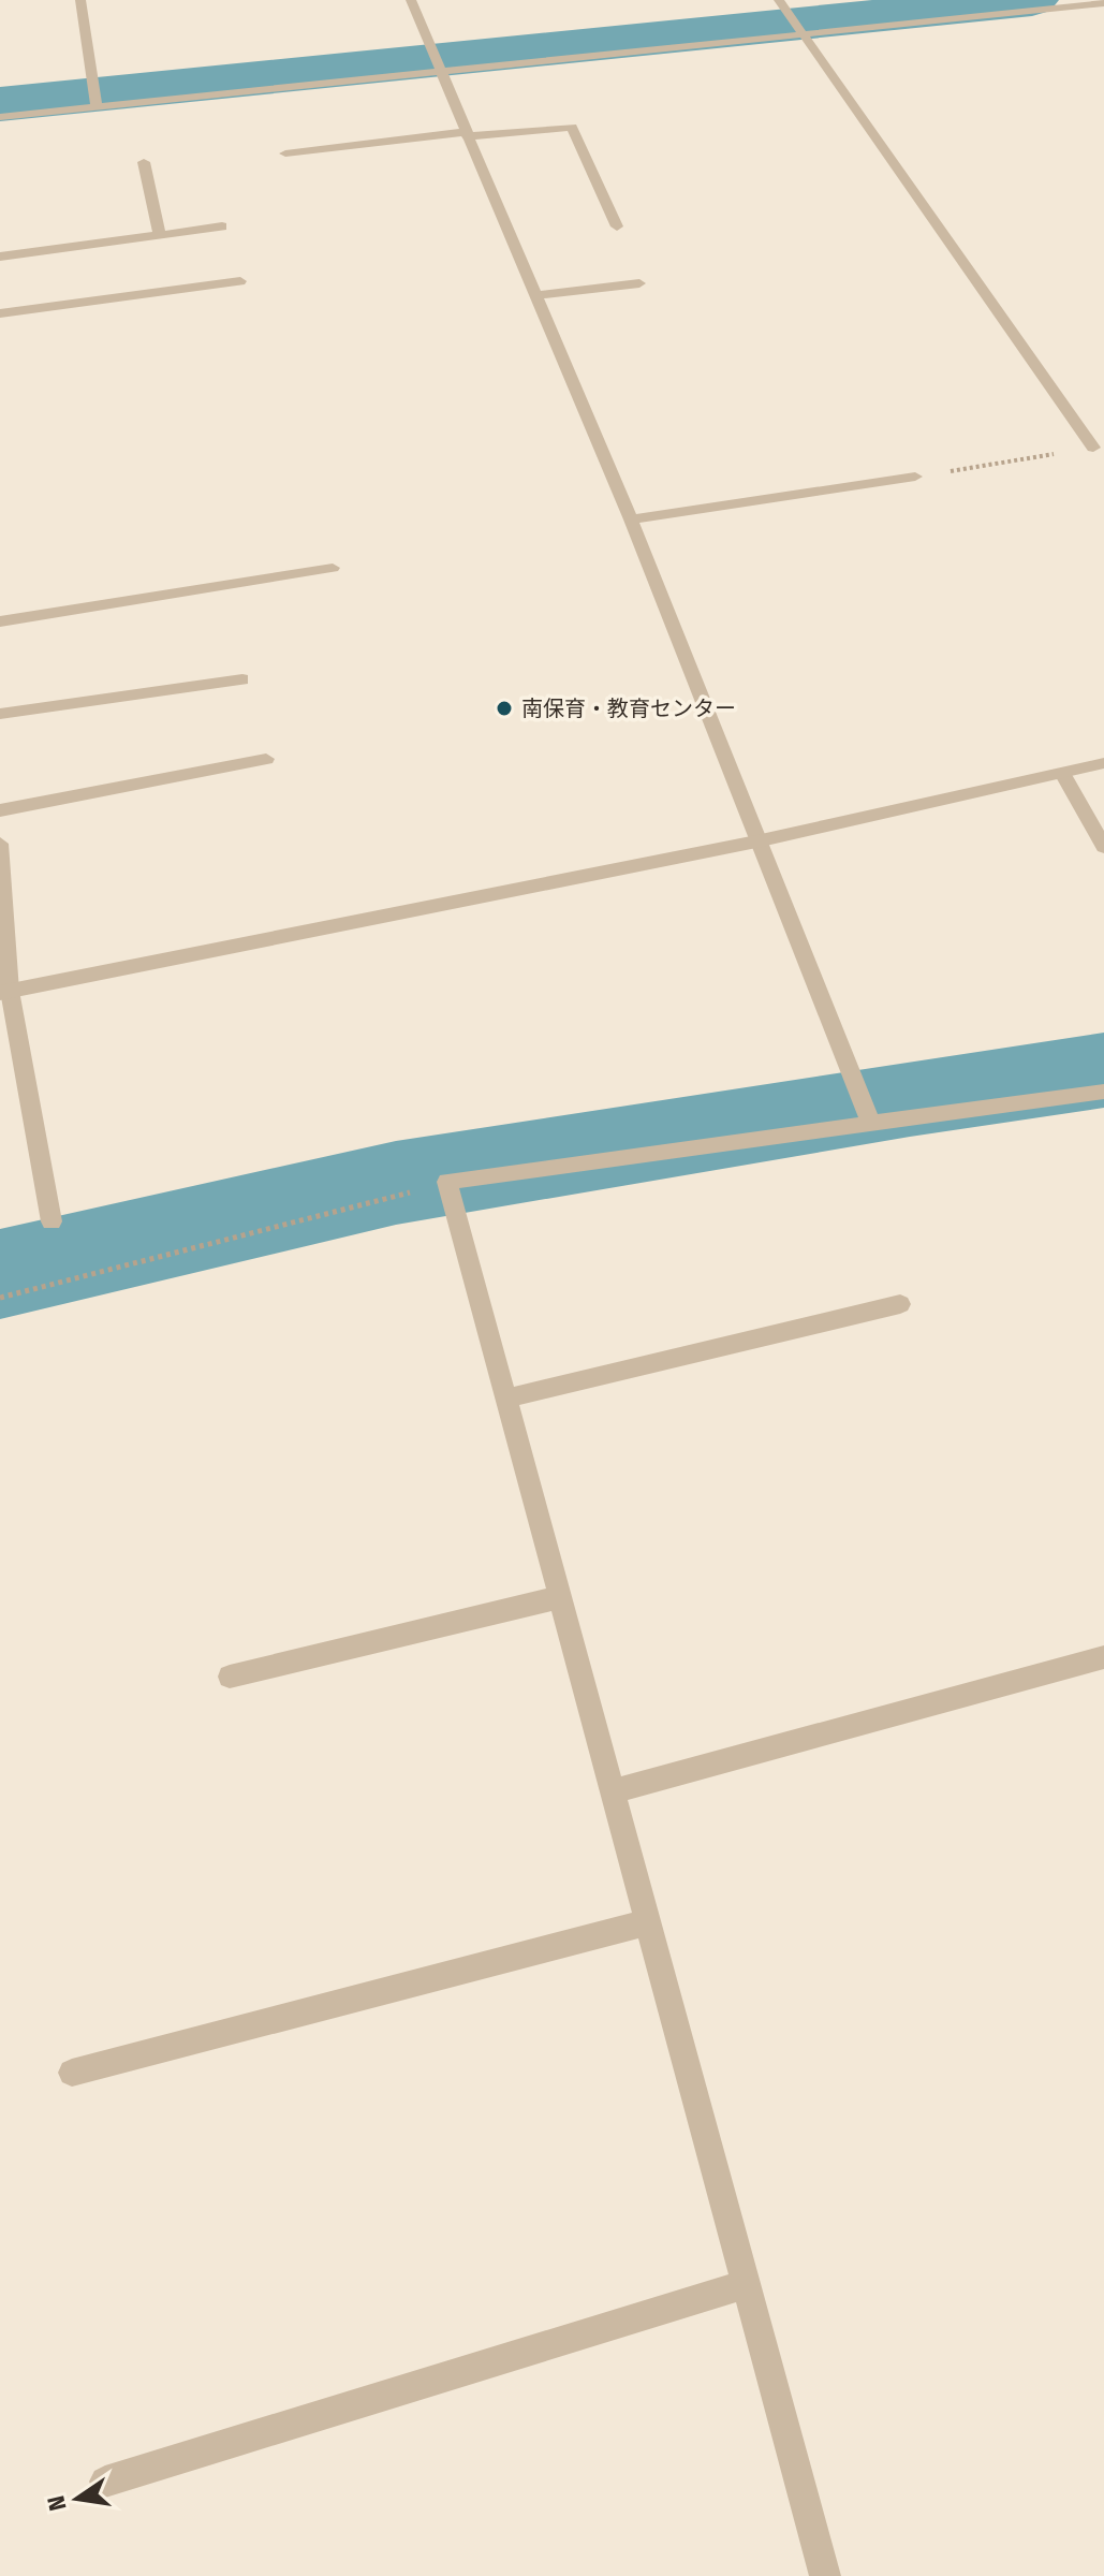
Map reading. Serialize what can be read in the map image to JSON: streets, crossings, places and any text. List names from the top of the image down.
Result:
{
  "places": ["南保育・教育センター"],
  "north": "left"
}
